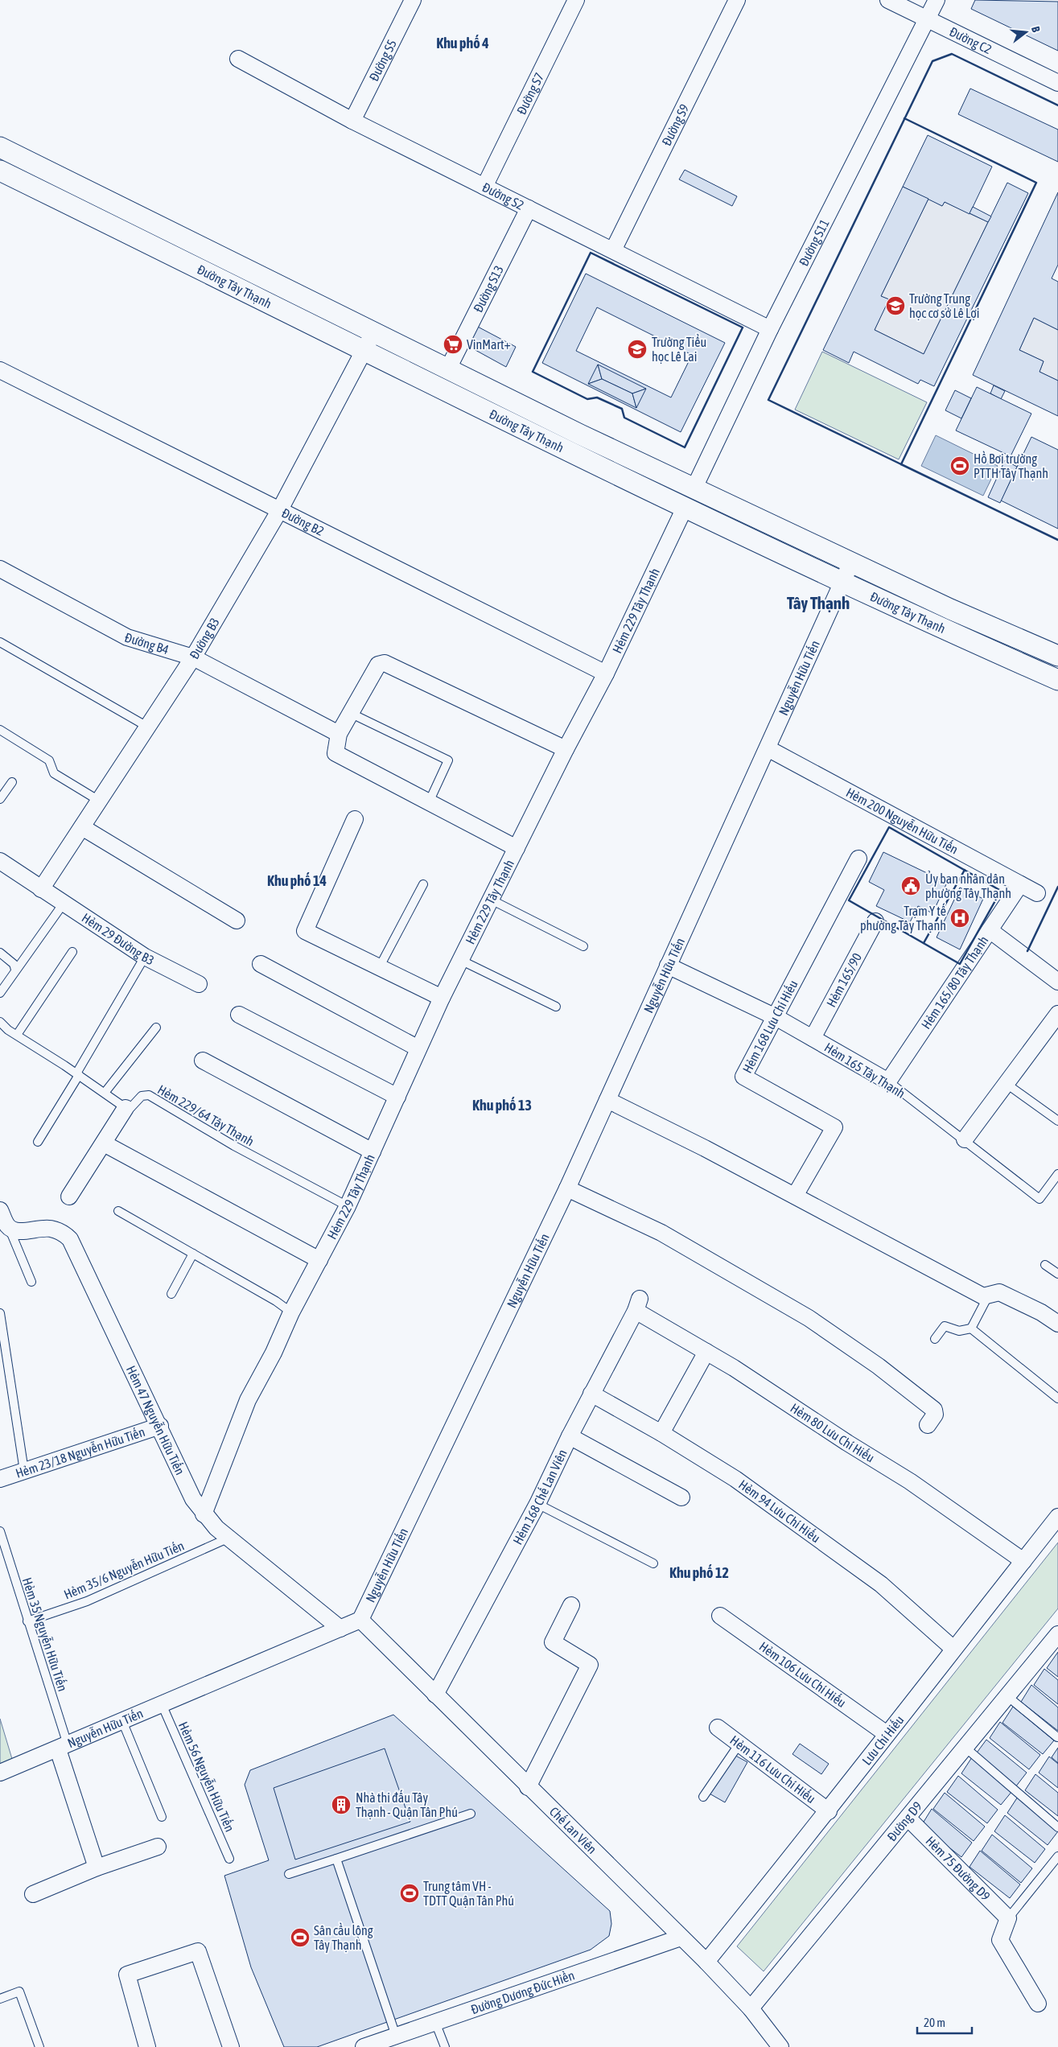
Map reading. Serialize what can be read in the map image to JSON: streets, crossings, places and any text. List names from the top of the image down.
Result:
{
  "streets": {
    "street": [
      "Đường C2",
      "Đường S5",
      "Đường S7",
      "Đường S9",
      "Đường S2",
      "Đường S11",
      "Đường Tây Thạnh",
      "Đường S13",
      "Đường B2",
      "Hẻm 229 Tây Thạnh",
      "Đường B3",
      "Đường B4",
      "Nguyễn Hữu Tiến",
      "Hẻm 200 Nguyễn Hữu Tiến",
      "Hẻm 29 Đường B3",
      "Hẻm 165/90",
      "Hẻm 165/80 Tây Thạnh",
      "Hẻm 168 Lưu Chí Hiếu",
      "Hẻm 165 Tây Thạnh",
      "Hẻm 47 Nguyễn Hữu Tiến",
      "Hẻm 80 Lưu Chí Hiếu",
      "Hẻm 23/18 Nguyễn Hữu Tiến",
      "Hẻm 168 Chế Lan Viên",
      "Hẻm 94 Lưu Chí Hiếu",
      "Hẻm 106 Lưu Chí Hiếu",
      "Lưu Chí Hiếu",
      "Hẻm 116 Lưu Chí Hiếu",
      "Đường D9",
      "Chế Lan Viên",
      "Hẻm 75 Đường D9",
      "Đường Dương Đức Hiền"
    ],
    "lane": [
      "Hẻm 229/64 Tây Thạnh",
      "Hẻm 35/6 Nguyễn Hữu Tiến",
      "Hẻm 35 Nguyễn Hữu Tiến",
      "Hẻm 56 Nguyễn Hữu Tiến"
    ]
  },
  "crossings": [
    ["Đường C2", "Đường S11"],
    ["Đường S5", "Đường S2"],
    ["Đường S7", "Đường S2"],
    ["Đường S9", "Đường S2"],
    ["Đường S2", "Đường S11"],
    ["Đường S2", "Đường S13"],
    ["Đường S11", "Đường Tây Thạnh"],
    ["Đường Tây Thạnh", "Đường S13"],
    ["Đường Tây Thạnh", "Hẻm 229 Tây Thạnh"],
    ["Đường Tây Thạnh", "Đường B3"],
    ["Đường Tây Thạnh", "Nguyễn Hữu Tiến"],
    ["Đường B2", "Hẻm 229 Tây Thạnh"],
    ["Đường B2", "Đường B3"],
    ["Hẻm 229 Tây Thạnh", "Hẻm 229/64 Tây Thạnh"],
    ["Hẻm 229 Tây Thạnh", "Hẻm 47 Nguyễn Hữu Tiến"],
    ["Đường B3", "Đường B4"],
    ["Đường B3", "Hẻm 29 Đường B3"],
    ["Nguyễn Hữu Tiến", "Hẻm 200 Nguyễn Hữu Tiến"],
    ["Nguyễn Hữu Tiến", "Hẻm 165 Tây Thạnh"],
    ["Nguyễn Hữu Tiến", "Hẻm 47 Nguyễn Hữu Tiến"],
    ["Nguyễn Hữu Tiến", "Hẻm 35 Nguyễn Hữu Tiến"],
    ["Nguyễn Hữu Tiến", "Hẻm 56 Nguyễn Hữu Tiến"],
    ["Nguyễn Hữu Tiến", "Chế Lan Viên"],
    ["Hẻm 200 Nguyễn Hữu Tiến", "Hẻm 165/80 Tây Thạnh"],
    ["Hẻm 165/90", "Hẻm 165 Tây Thạnh"],
    ["Hẻm 165/80 Tây Thạnh", "Hẻm 165 Tây Thạnh"],
    ["Hẻm 168 Lưu Chí Hiếu", "Hẻm 165 Tây Thạnh"],
    ["Hẻm 47 Nguyễn Hữu Tiến", "Hẻm 23/18 Nguyễn Hữu Tiến"],
    ["Hẻm 47 Nguyễn Hữu Tiến", "Hẻm 35/6 Nguyễn Hữu Tiến"],
    ["Hẻm 80 Lưu Chí Hiếu", "Hẻm 168 Chế Lan Viên"],
    ["Hẻm 80 Lưu Chí Hiếu", "Lưu Chí Hiếu"],
    ["Hẻm 168 Chế Lan Viên", "Hẻm 94 Lưu Chí Hiếu"],
    ["Hẻm 168 Chế Lan Viên", "Chế Lan Viên"],
    ["Hẻm 94 Lưu Chí Hiếu", "Lưu Chí Hiếu"],
    ["Hẻm 35/6 Nguyễn Hữu Tiến", "Hẻm 35 Nguyễn Hữu Tiến"],
    ["Hẻm 106 Lưu Chí Hiếu", "Lưu Chí Hiếu"],
    ["Lưu Chí Hiếu", "Hẻm 116 Lưu Chí Hiếu"],
    ["Lưu Chí Hiếu", "Chế Lan Viên"],
    ["Đường D9", "Chế Lan Viên"],
    ["Đường D9", "Hẻm 75 Đường D9"],
    ["Chế Lan Viên", "Đường Dương Đức Hiền"]
  ],
  "districts": [
    "Khu phố 4",
    "Tây Thạnh",
    "Khu phố 14",
    "Khu phố 13",
    "Khu phố 12"
  ],
  "places": {
    "school or university": ["Trường Trung học cơ sở Lê Lợi", "Trường Tiểu học Lê Lai"],
    "supermarket": ["VinMart+"],
    "sports": ["Hồ Bơi trường PTTH Tây Thạnh", "Trung tâm VH - TDTT Quận Tân Phú", "Sân cầu lông Tây Thạnh"],
    "public building": ["Ủy ban nhân dân phường Tây Thạnh"],
    "hospital": ["Trạm Y tế phường Tây Thạnh"],
    "building": ["Nhà thi đấu Tây Thạnh - Quận Tân Phú"]
  },
  "scale_bar": "20 m",
  "north": "right"
}
